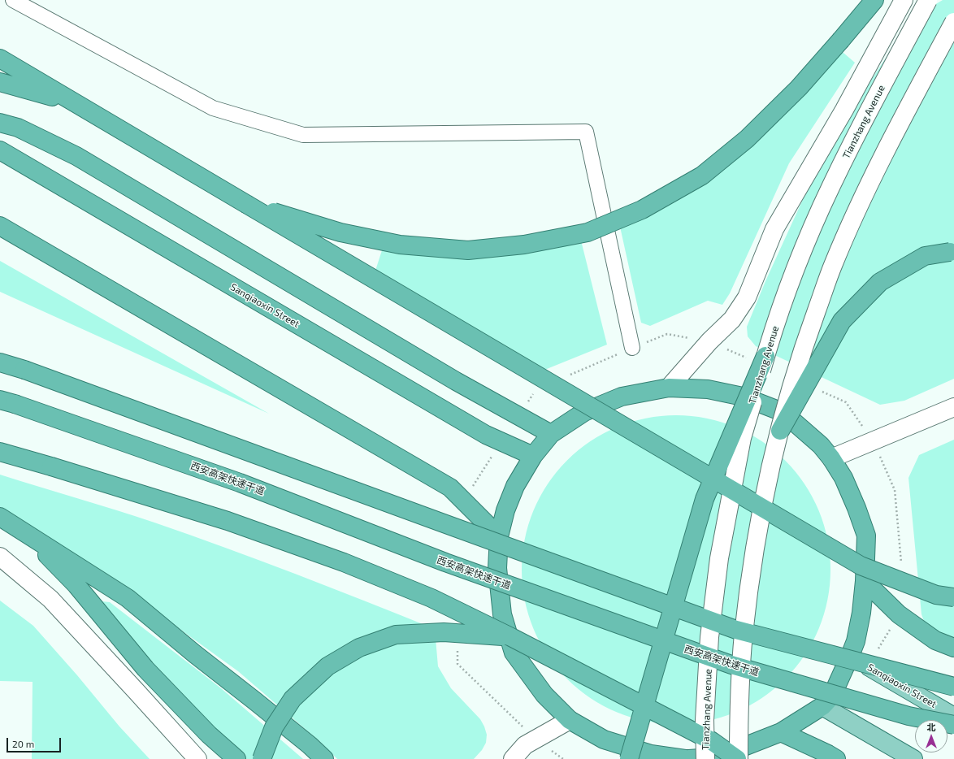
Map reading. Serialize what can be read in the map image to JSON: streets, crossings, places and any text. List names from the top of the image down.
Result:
{
  "streets": {
    "highway": ["Sanqiaoxin Street", "西安高架快速干道"],
    "main road": ["Tianzhang Avenue"]
  },
  "scale_bar": "20 m",
  "north": "top"
}
